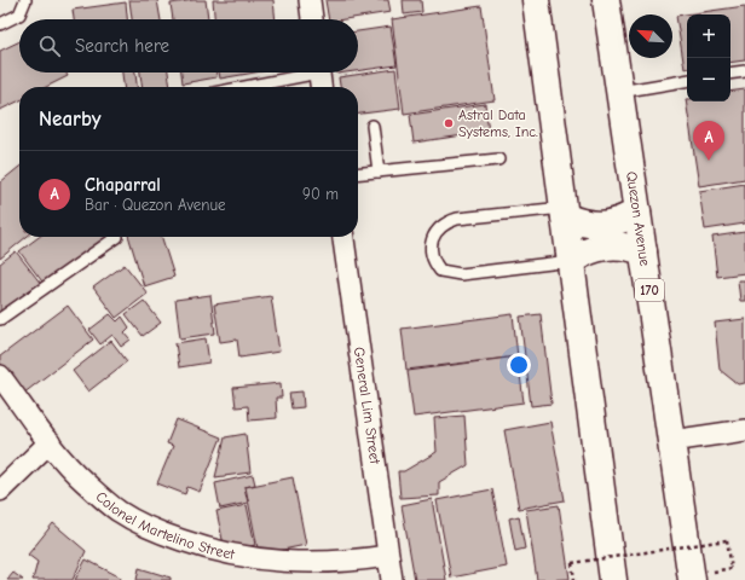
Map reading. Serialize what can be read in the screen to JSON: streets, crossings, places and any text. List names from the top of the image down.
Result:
{
  "streets": {
    "main road": ["Quezon Avenue", "170"],
    "street": ["General Lim Street", "Colonel Martelino Street"]
  },
  "crossings": [
    ["General Lim Street", "Colonel Martelino Street"]
  ],
  "places": ["Astral Data Systems, Inc."],
  "north": "top left",
  "page": {
    "map_buttons": ["+", "−"],
    "search": "Search here",
    "heading": "Nearby",
    "pins": "A",
    "list": [
      {
        "mark": "A",
        "name": "Chaparral",
        "note": "Bar · Quezon Avenue",
        "value": "90 m"
      }
    ]
  }
}
